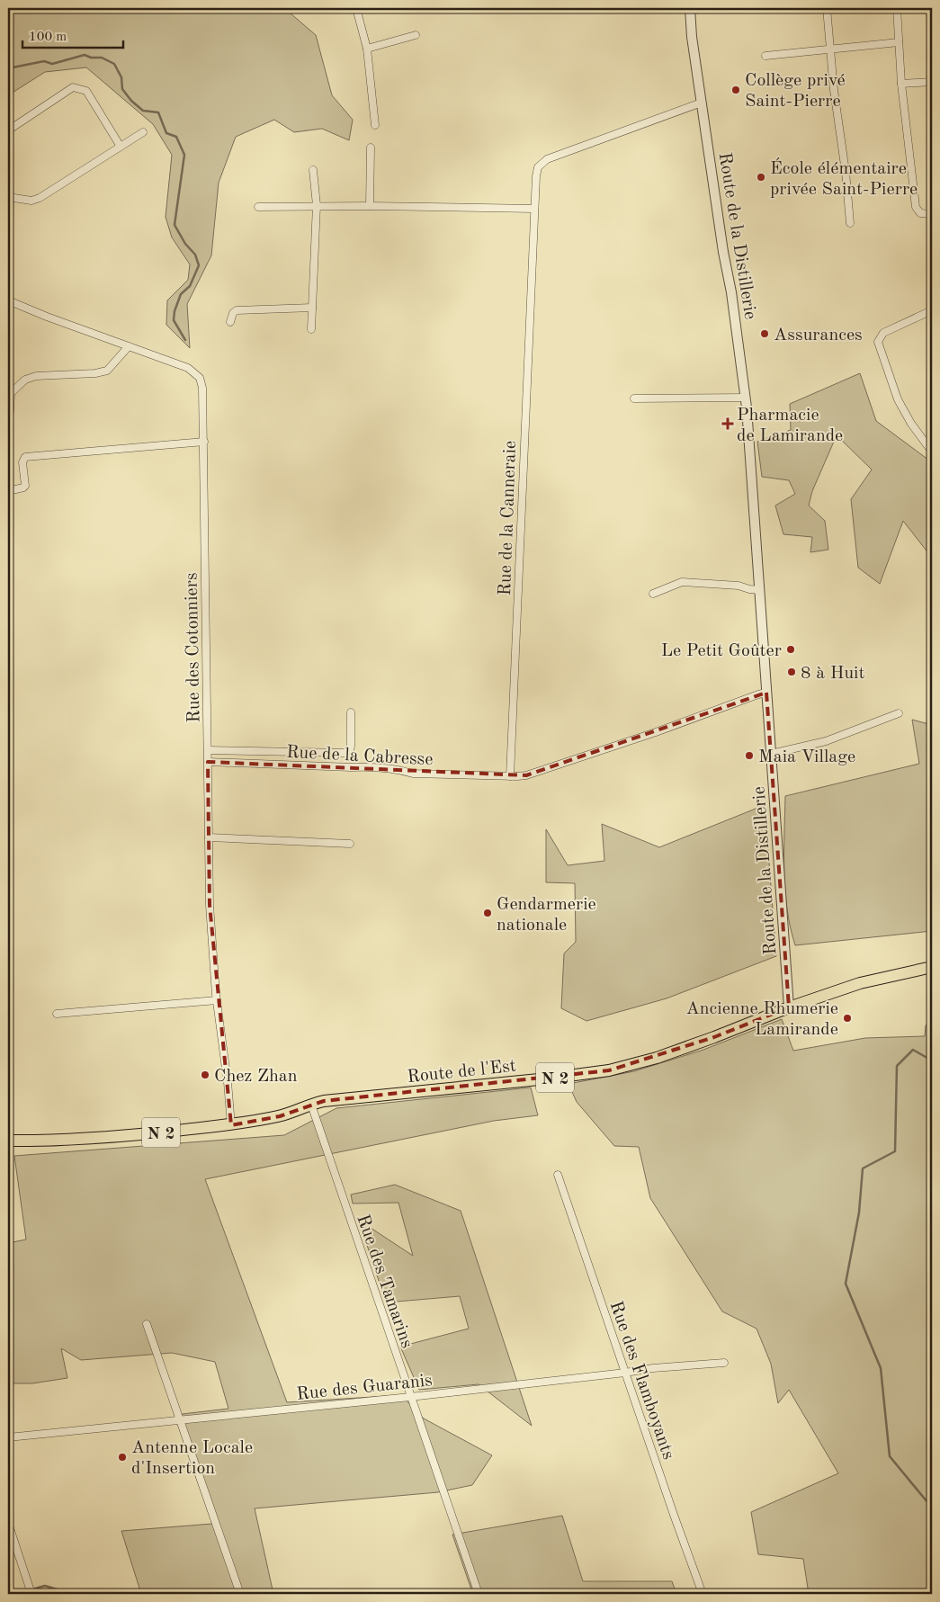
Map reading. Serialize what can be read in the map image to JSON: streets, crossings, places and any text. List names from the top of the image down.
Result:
{
  "streets": {
    "main road": ["Route de l'Est", "N 2"],
    "street": [
      "Route de la Distillerie",
      "Rue de la Canneraie",
      "Rue des Cotonniers",
      "Rue de la Cabresse",
      "Rue des Tamarins",
      "Rue des Flamboyants",
      "Rue des Guaranis"
    ]
  },
  "crossings": [
    ["Route de la Distillerie", "Rue de la Canneraie"],
    ["Route de la Distillerie", "Route de l'Est"],
    ["Rue de la Canneraie", "Rue de la Cabresse"],
    ["Rue des Cotonniers", "Rue de la Cabresse"],
    ["Rue des Cotonniers", "Route de l'Est"],
    ["Route de l'Est", "Rue des Tamarins"],
    ["Rue des Tamarins", "Rue des Guaranis"],
    ["Rue des Flamboyants", "Rue des Guaranis"]
  ],
  "places": {
    "other": [
      "Collège privé Saint-Pierre",
      "École élémentaire privée Saint-Pierre",
      "Assurances",
      "Le Petit Goûter",
      "8 à Huit",
      "Maia Village",
      "Gendarmerie nationale",
      "Ancienne Rhumerie Lamirande",
      "Chez Zhan",
      "Antenne Locale d'Insertion"
    ],
    "health": ["Pharmacie de Lamirande"]
  },
  "scale_bar": "100 m"
}
